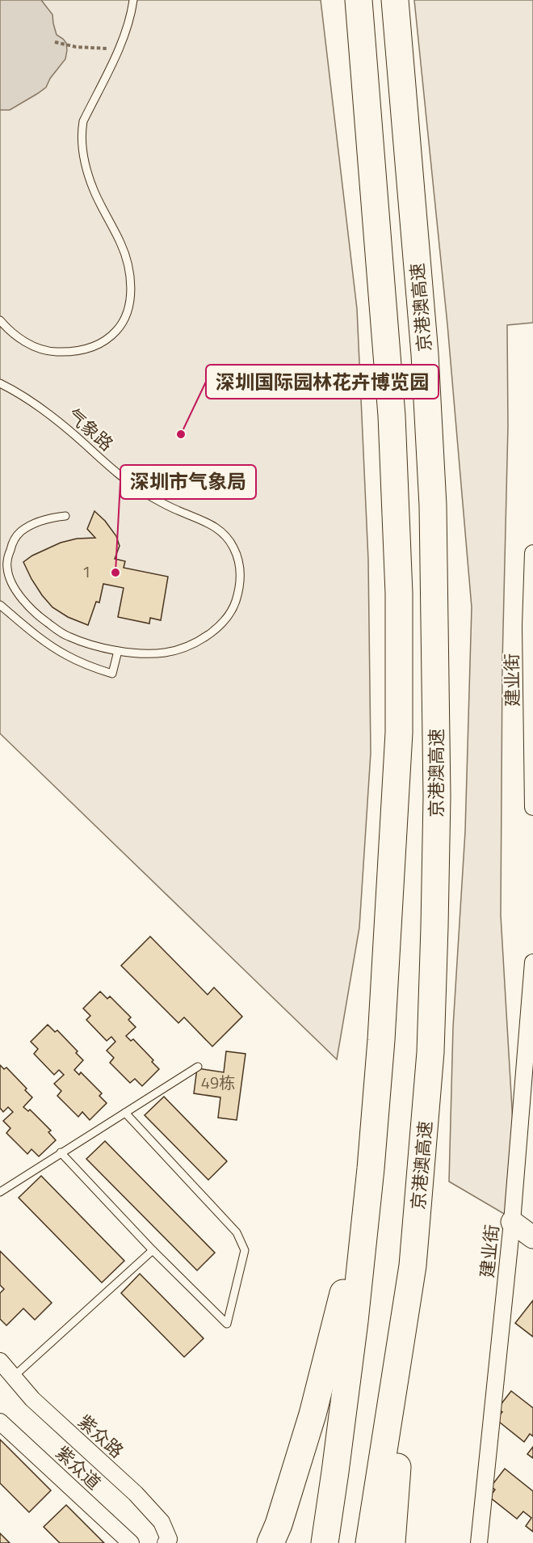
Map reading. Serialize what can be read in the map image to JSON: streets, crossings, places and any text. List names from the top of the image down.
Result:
{
  "streets": {
    "highway": ["京港澳高速"],
    "street": ["建业街", "紫众路", "紫众道"],
    "lane": ["气象路"]
  },
  "places": ["深圳国际园林花卉博览园", "深圳市气象局"],
  "house_numbers": ["1", "49栋"]
}
